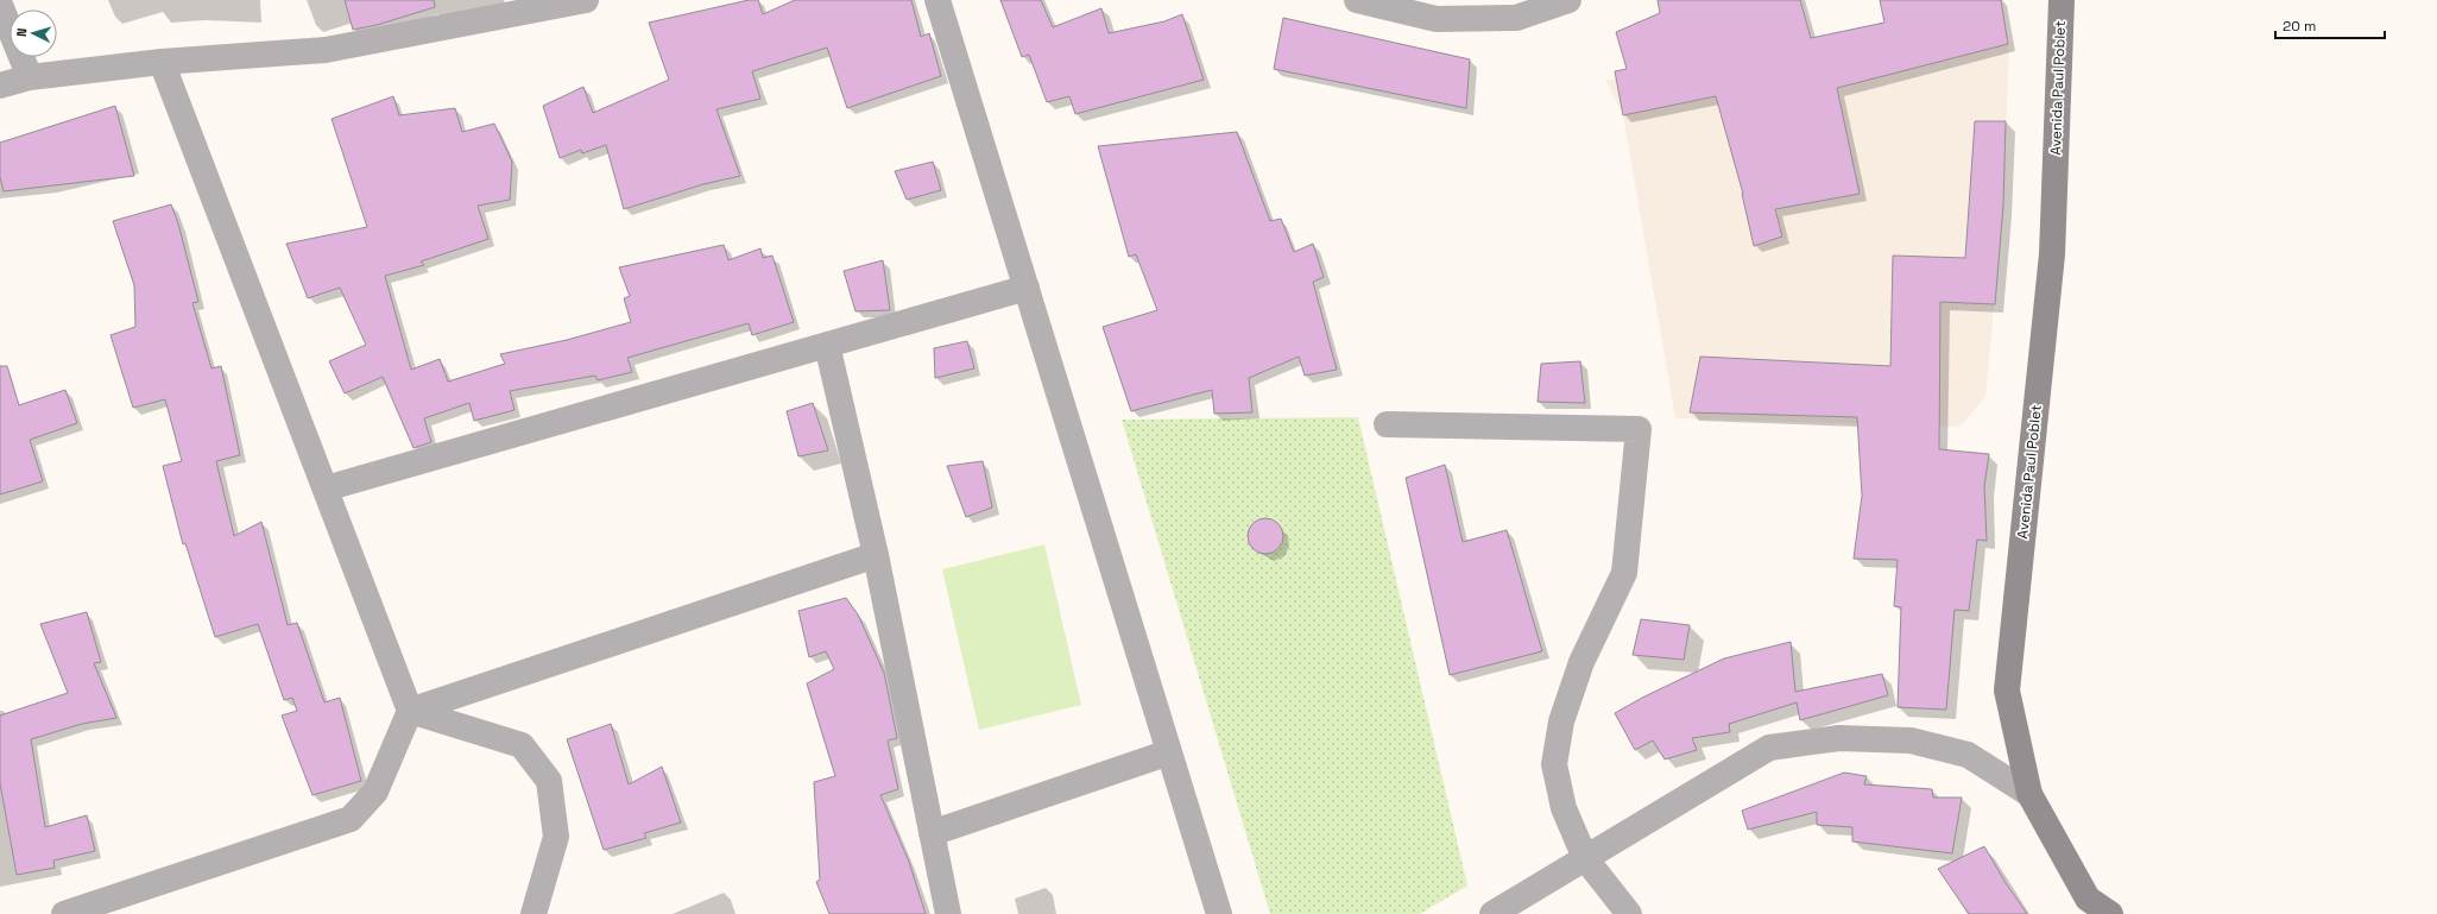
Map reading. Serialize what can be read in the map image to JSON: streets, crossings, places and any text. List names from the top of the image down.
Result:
{
  "streets": {
    "main road": ["Avenida Paul Poblet"]
  },
  "scale_bar": "20 m",
  "north": "left"
}
